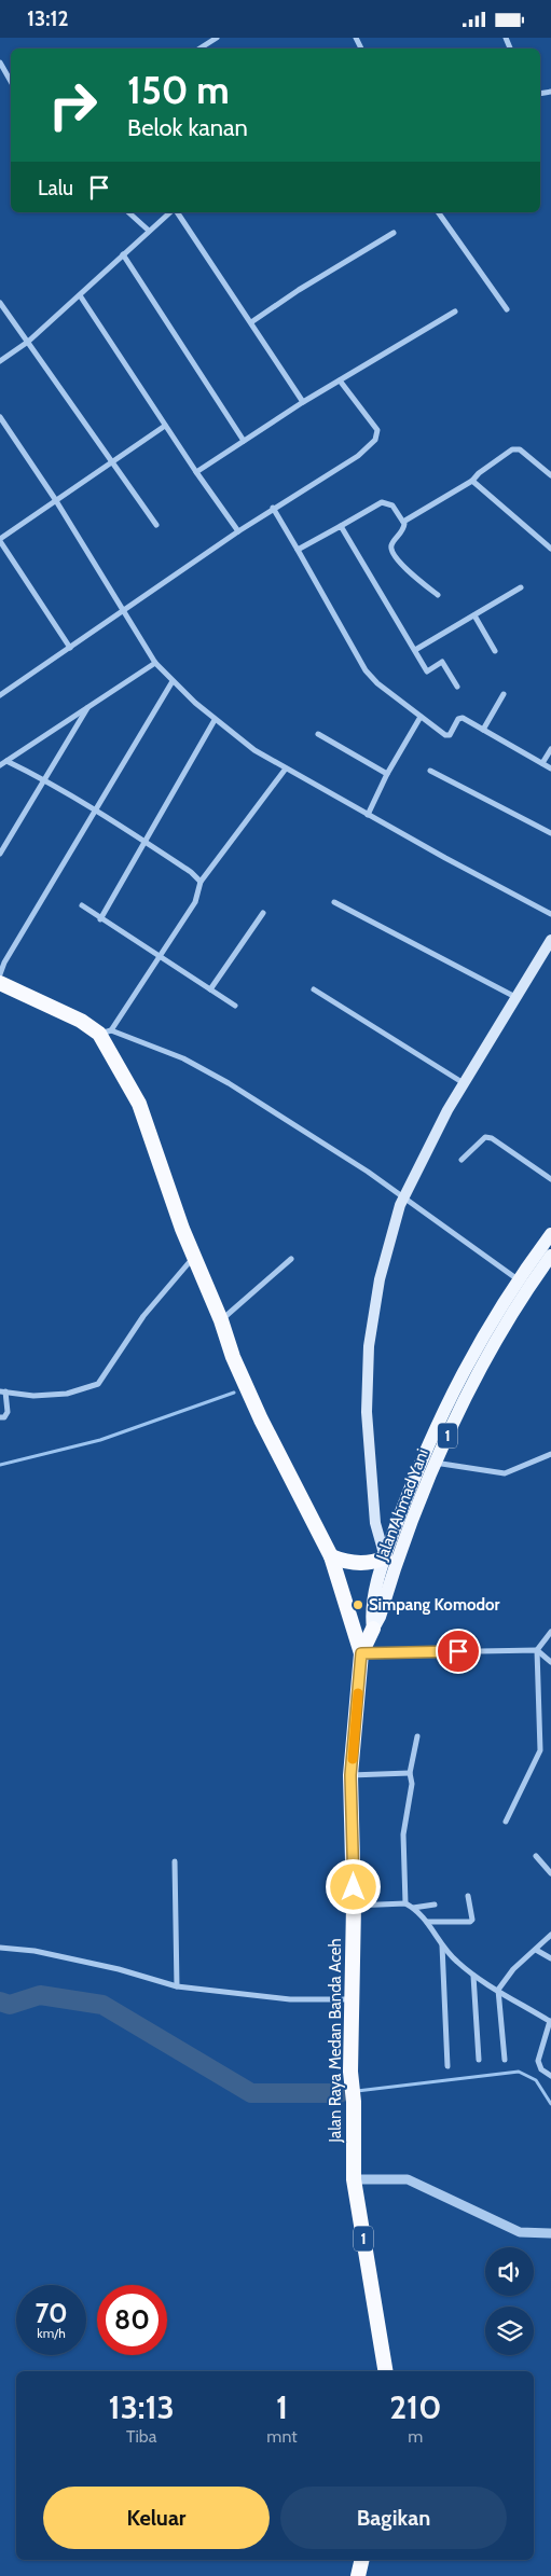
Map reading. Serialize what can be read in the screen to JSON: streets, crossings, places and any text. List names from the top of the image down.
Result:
{
  "streets": {
    "highway": ["1", "Jalan Raya Medan Banda Aceh"],
    "main road": ["Jalan Ahmad Yani"]
  },
  "crossings": [
    ["Jalan Ahmad Yani", "Jalan Raya Medan Banda Aceh"]
  ],
  "places": ["Simpang Komodor"],
  "page": {
    "status": "13:12",
    "turn": ["150 m", "Belok kanan"],
    "then": "Lalu",
    "speed": "70 km/h",
    "limit": "80",
    "eta": [
      "13:13",
      "Tiba",
      "1",
      "mnt",
      "210",
      "m"
    ],
    "buttons": ["Keluar", "Bagikan"]
  }
}
